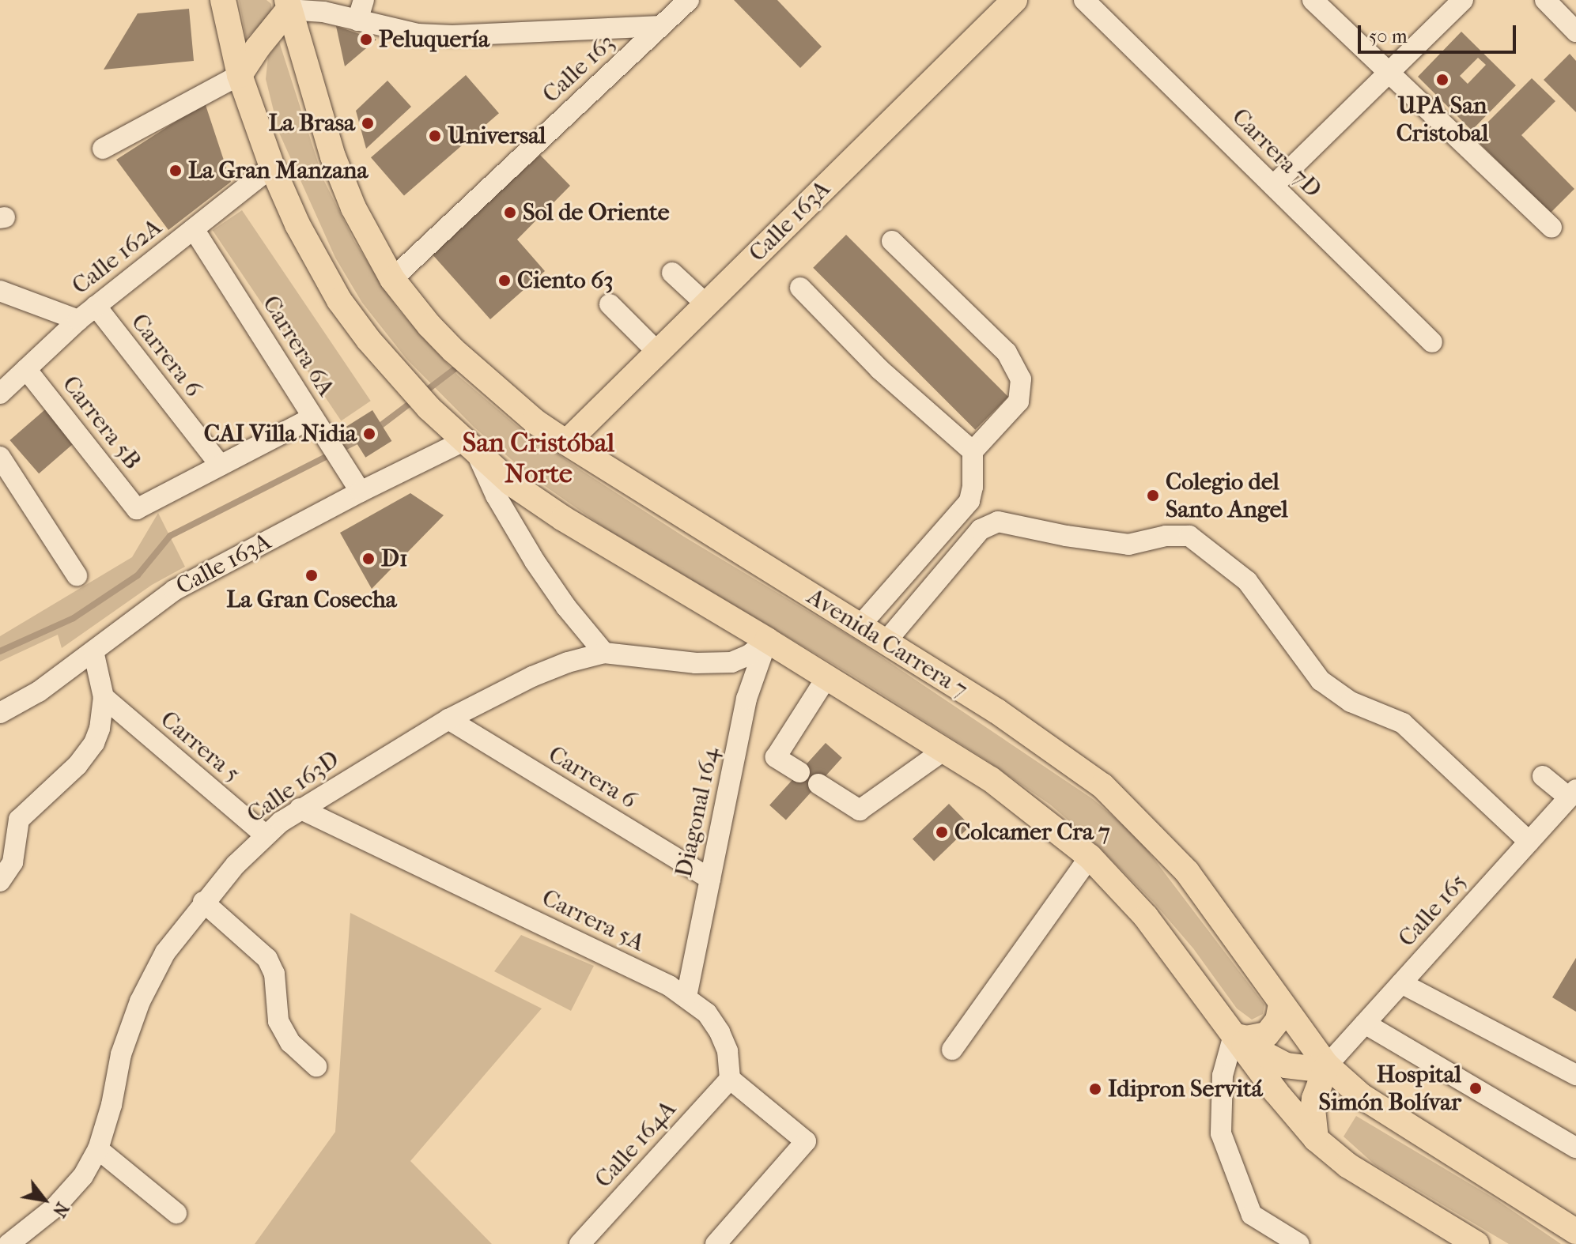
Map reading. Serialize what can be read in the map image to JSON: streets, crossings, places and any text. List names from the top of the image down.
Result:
{
  "streets": {
    "main road": ["Calle 163A", "Avenida Carrera 7"],
    "street": [
      "Calle 163",
      "Carrera 7D",
      "Calle 162A",
      "Carrera 6A",
      "Carrera 6",
      "Carrera 5B",
      "Carrera 5",
      "Calle 163D",
      "Diagonal 164",
      "Calle 165",
      "Carrera 5A",
      "Calle 164A"
    ]
  },
  "crossings": [
    ["Calle 163", "Avenida Carrera 7"],
    ["Calle 163A", "Carrera 6A"],
    ["Calle 163A", "Avenida Carrera 7"],
    ["Calle 162A", "Carrera 6A"],
    ["Calle 162A", "Carrera 6"],
    ["Calle 162A", "Carrera 5B"],
    ["Carrera 6", "Carrera 5B"],
    ["Carrera 6", "Calle 163D"],
    ["Carrera 6", "Diagonal 164"],
    ["Avenida Carrera 7", "Calle 165"],
    ["Carrera 5", "Calle 163D"],
    ["Calle 163D", "Diagonal 164"],
    ["Calle 163D", "Carrera 5A"],
    ["Diagonal 164", "Carrera 5A"],
    ["Carrera 5A", "Calle 164A"]
  ],
  "districts": ["San Cristóbal Norte"],
  "places": [
    "Peluquería",
    "UPA San Cristobal",
    "La Brasa",
    "Universal",
    "La Gran Manzana",
    "Sol de Oriente",
    "Ciento 63",
    "CAI Villa Nidia",
    "Colegio del Santo Angel",
    "D1",
    "La Gran Cosecha",
    "Colcamer Cra 7",
    "Hospital Simón Bolívar",
    "Idipron Servitá"
  ],
  "scale_bar": "50 m",
  "north": "bottom right"
}
